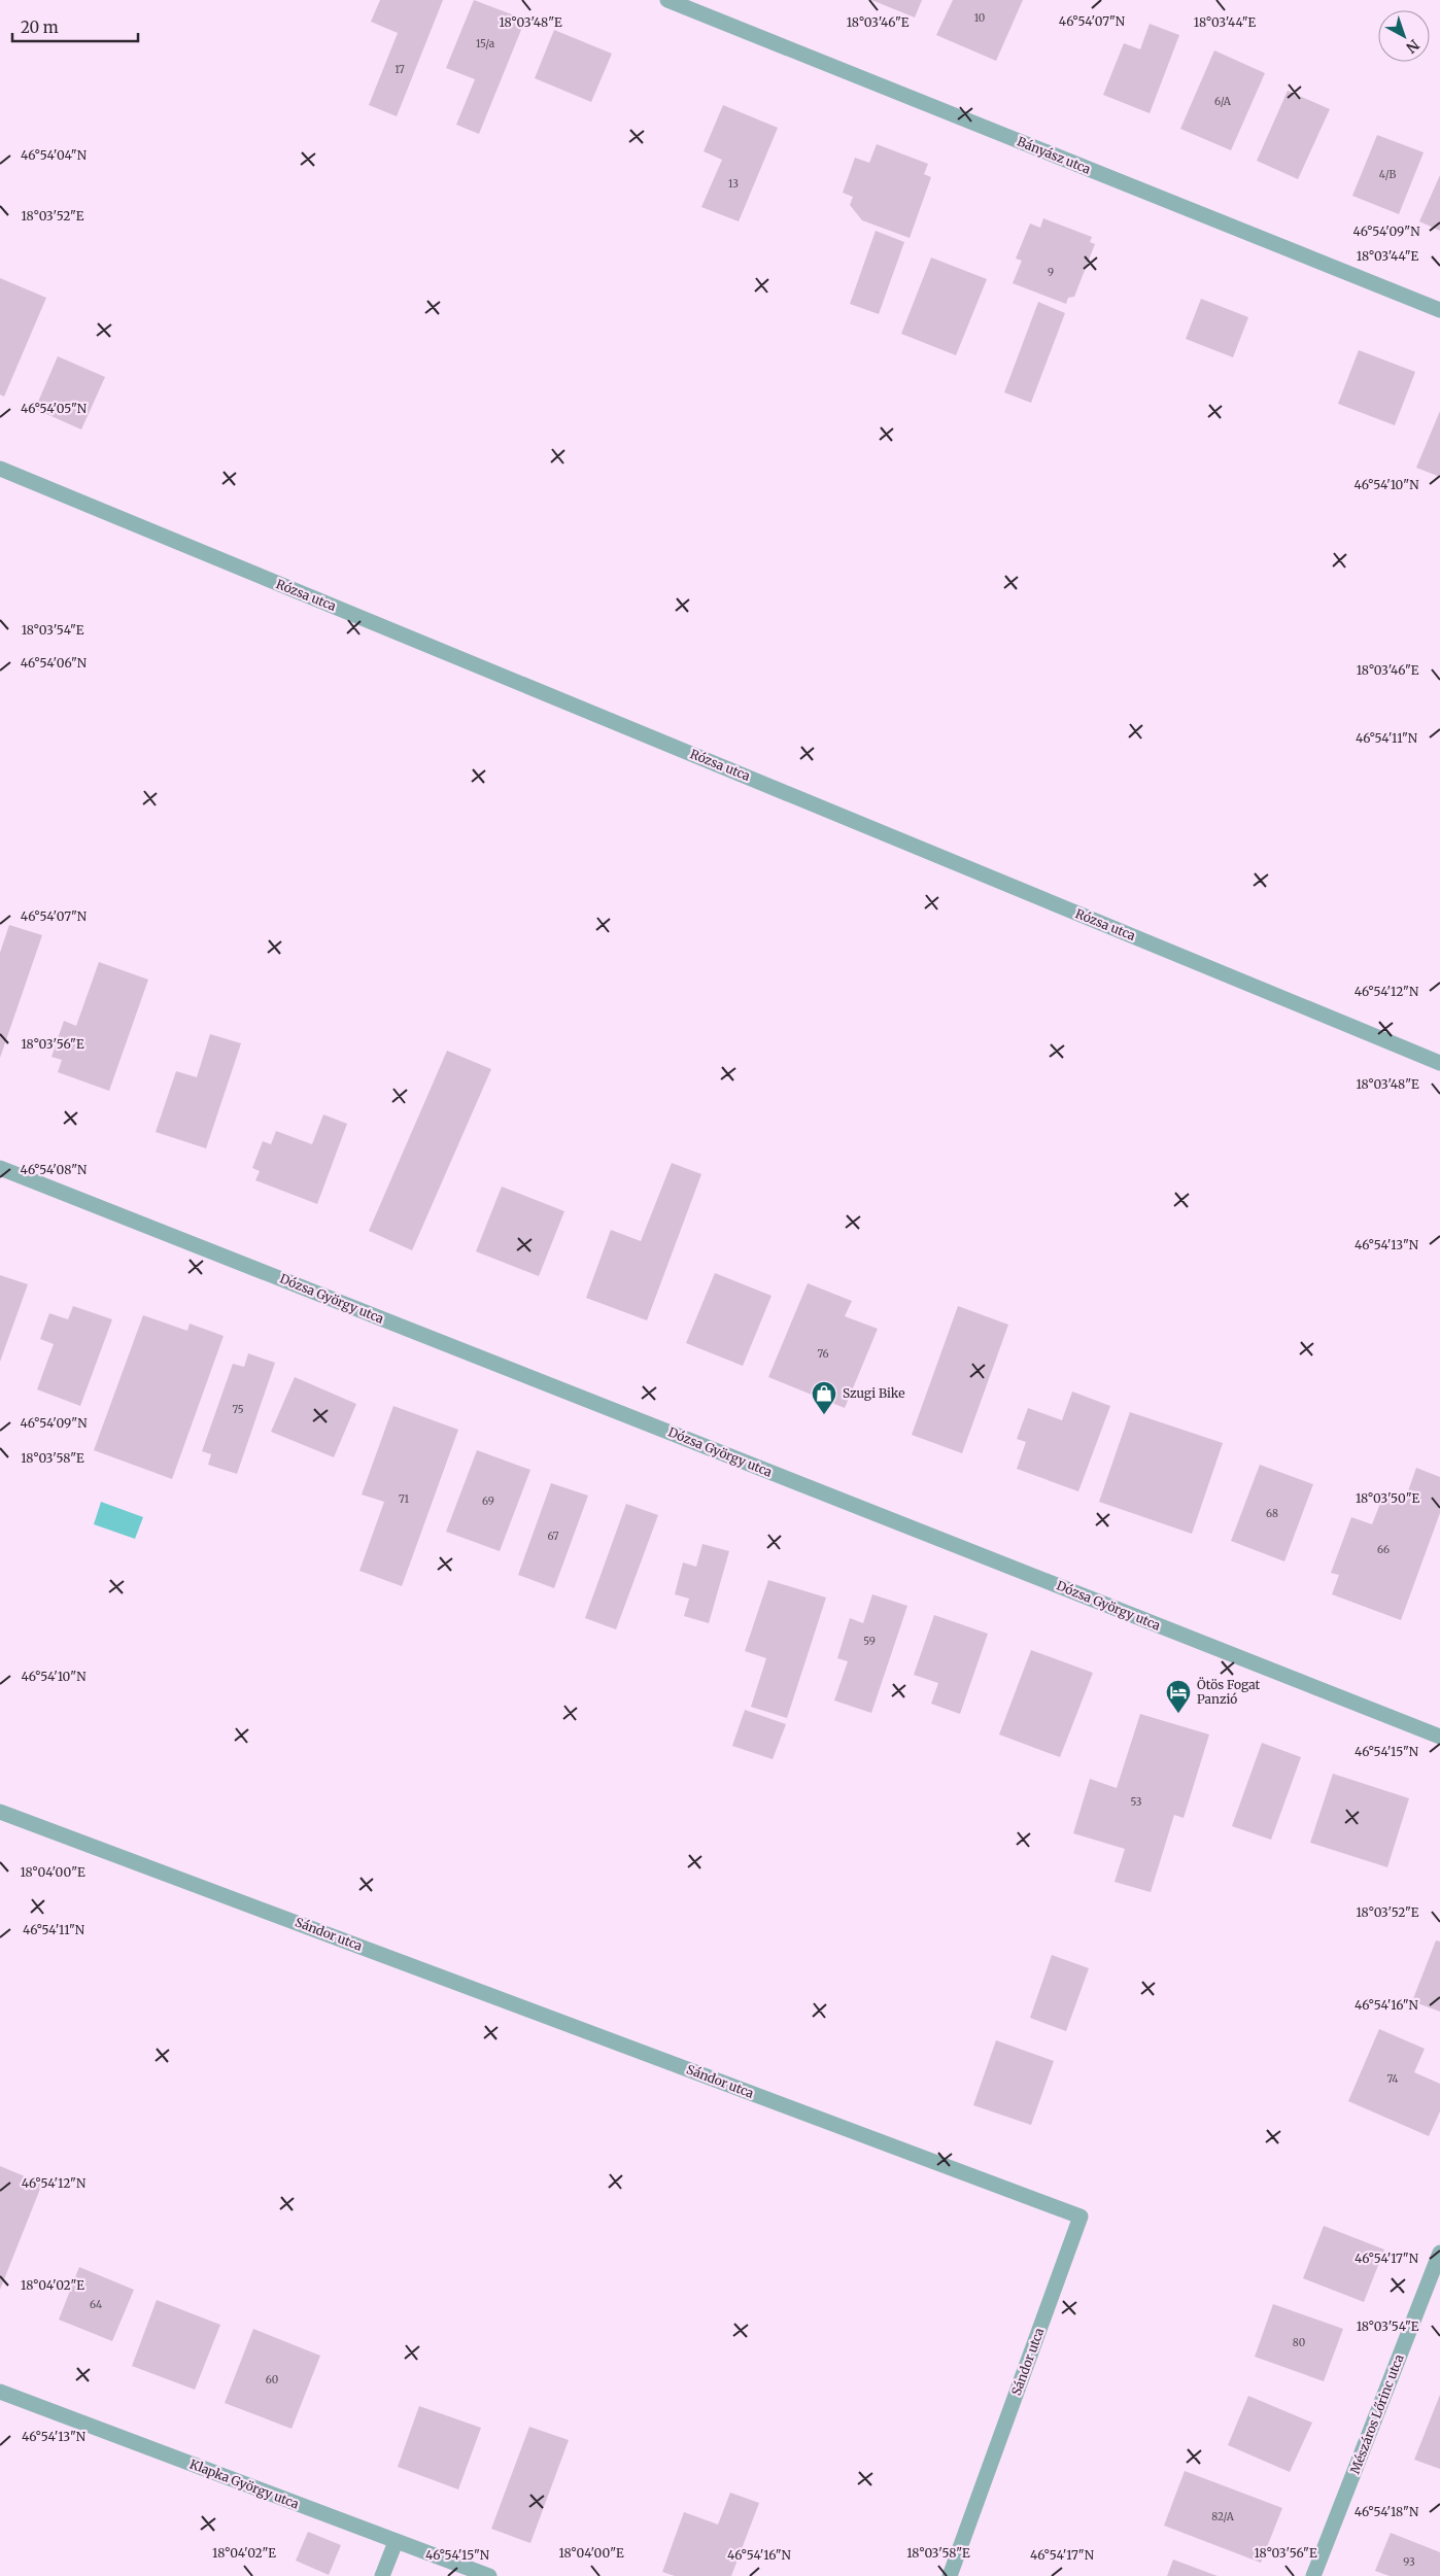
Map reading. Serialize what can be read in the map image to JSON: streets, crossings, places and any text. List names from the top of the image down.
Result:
{
  "streets": {
    "street": [
      "Bányász utca",
      "Rózsa utca",
      "Dózsa György utca",
      "Sándor utca",
      "Mészáros Lőrinc utca",
      "Klapka György utca"
    ]
  },
  "places": {
    "shop": ["Szugi Bike"],
    "hotel": ["Ötös Fogat Panzió"]
  },
  "house_numbers": [
    "10",
    "15/a",
    "17",
    "6/A",
    "4/B",
    "13",
    "9",
    "76",
    "75",
    "71",
    "69",
    "68",
    "67",
    "66",
    "59",
    "53",
    "74",
    "64",
    "80",
    "60",
    "82/A",
    "93"
  ],
  "scale_bar": "20 m",
  "north": "bottom right",
  "coordinates": [
    "46°54'07\"N",
    "18°03'44\"E",
    "18°03'48\"E",
    "18°03'46\"E",
    "46°54'04\"N",
    "18°03'52\"E",
    "46°54'09\"N",
    "46°54'05\"N",
    "46°54'10\"N",
    "18°03'54\"E",
    "46°54'06\"N",
    "46°54'11\"N",
    "46°54'12\"N",
    "18°03'56\"E",
    "46°54'08\"N",
    "46°54'13\"N",
    "18°03'58\"E",
    "18°03'50\"E",
    "46°54'15\"N",
    "18°04'00\"E",
    "46°54'16\"N",
    "46°54'17\"N",
    "18°04'02\"E",
    "46°54'18\"N"
  ]
}
